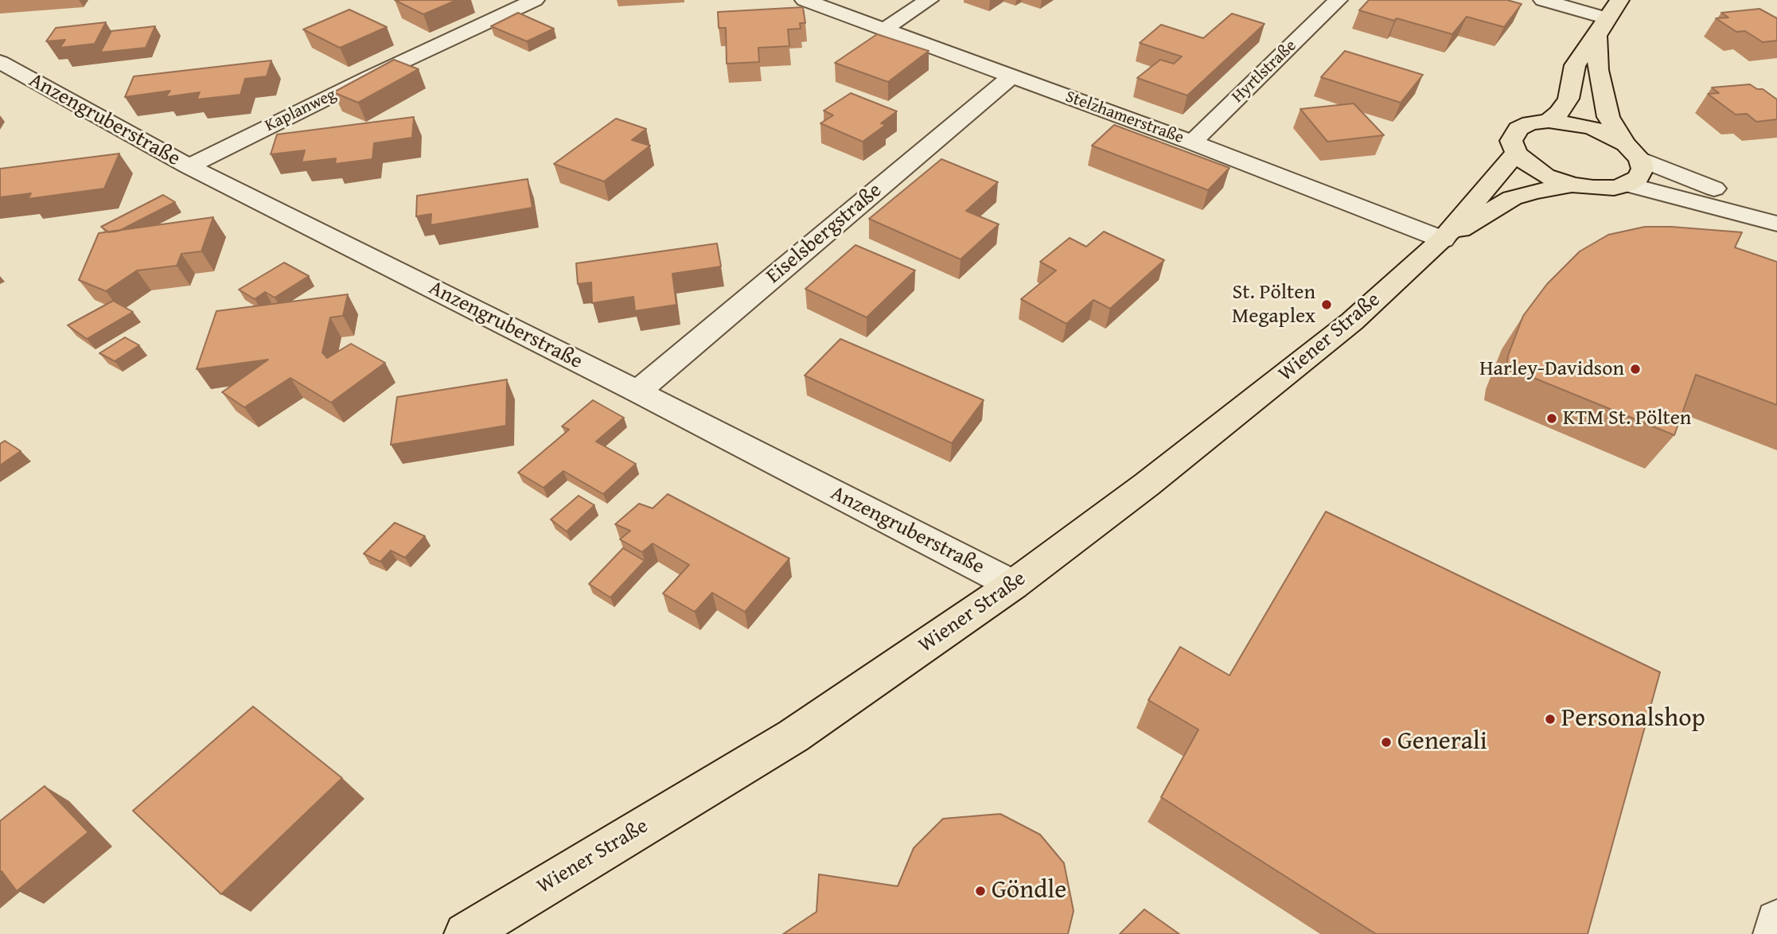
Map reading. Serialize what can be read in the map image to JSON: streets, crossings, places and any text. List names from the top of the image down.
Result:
{
  "streets": {
    "main road": ["Wiener Straße"],
    "street": [
      "Hyrtlstraße",
      "Kaplanweg",
      "Stelzhamerstraße",
      "Anzengruberstraße",
      "Eiselsbergstraße"
    ]
  },
  "crossings": [
    ["Hyrtlstraße", "Stelzhamerstraße"],
    ["Kaplanweg", "Anzengruberstraße"],
    ["Stelzhamerstraße", "Eiselsbergstraße"],
    ["Stelzhamerstraße", "Wiener Straße"],
    ["Anzengruberstraße", "Eiselsbergstraße"],
    ["Anzengruberstraße", "Wiener Straße"]
  ],
  "places": [
    "St. Pölten Megaplex",
    "Harley-Davidson",
    "KTM St. Pölten",
    "Personalshop",
    "Generali",
    "Göndle"
  ]
}
